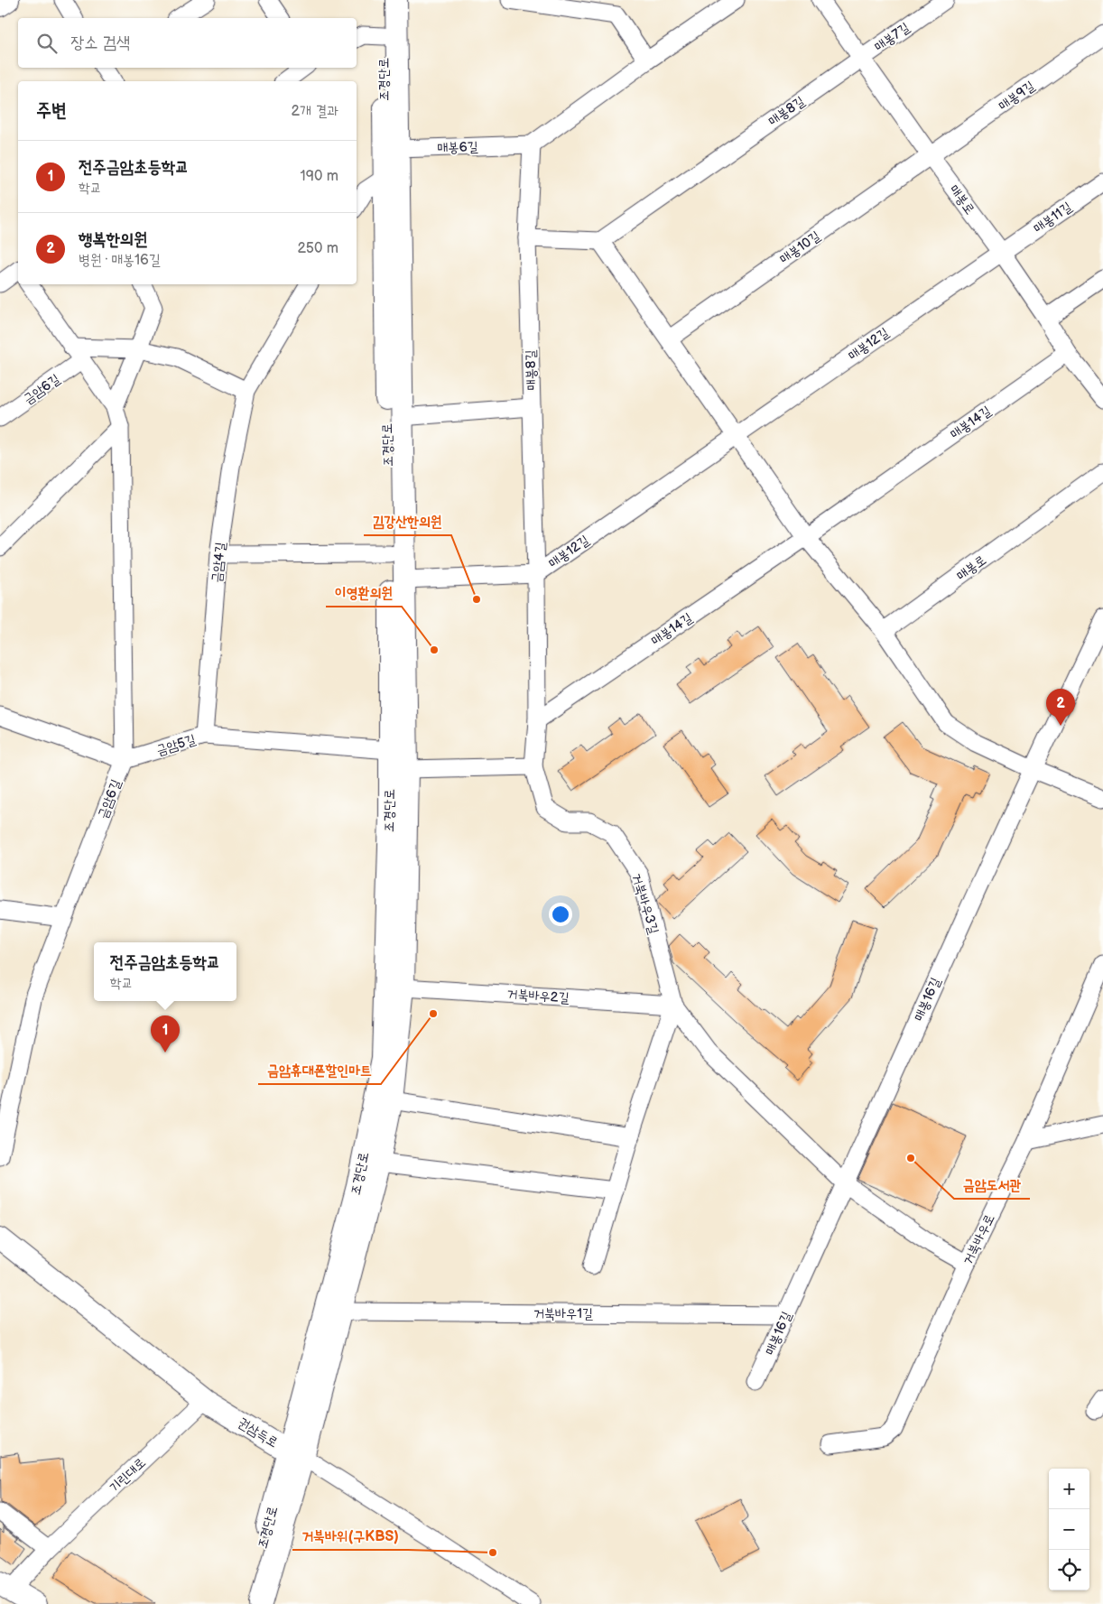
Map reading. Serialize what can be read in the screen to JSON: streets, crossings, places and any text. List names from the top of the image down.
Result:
{
  "streets": {
    "street": [
      "매봉7길",
      "조경단로",
      "매봉9길",
      "매봉8길",
      "매봉6길",
      "매봉로",
      "매봉11길",
      "매봉10길",
      "매봉12길",
      "금암6길",
      "매봉14길",
      "금암4길",
      "금암5길",
      "거북바우3길",
      "거북바우2길",
      "매봉16길",
      "거북바우로",
      "거북바우1길",
      "권삼득로",
      "기린대로"
    ]
  },
  "crossings": [
    ["매봉7길", "매봉8길"],
    ["매봉7길", "매봉로"],
    ["조경단로", "매봉8길"],
    ["조경단로", "매봉6길"],
    ["조경단로", "매봉12길"],
    ["조경단로", "금암5길"],
    ["조경단로", "거북바우2길"],
    ["조경단로", "거북바우1길"],
    ["조경단로", "권삼득로"],
    ["매봉9길", "매봉로"],
    ["매봉9길", "매봉10길"],
    ["매봉8길", "매봉로"],
    ["매봉8길", "매봉12길"],
    ["매봉로", "매봉11길"],
    ["매봉로", "매봉10길"],
    ["매봉로", "매봉12길"],
    ["매봉로", "매봉14길"],
    ["매봉11길", "매봉12길"],
    ["매봉12길", "매봉14길"],
    ["매봉12길", "거북바우3길"],
    ["금암6길", "금암5길"],
    ["금암4길", "금암5길"],
    ["거북바우3길", "거북바우2길"],
    ["거북바우3길", "매봉16길"],
    ["거북바우3길", "거북바우로"],
    ["매봉16길", "거북바우1길"],
    ["권삼득로", "기린대로"]
  ],
  "places": [
    "김강산한의원",
    "이영환의원",
    "금암휴대폰할인마트",
    "금암도서관",
    "거북바위(구KBS)"
  ],
  "page": {
    "search": "장소 검색",
    "heading": ["주변", "2개 결과"],
    "list": [
      {
        "mark": "1",
        "name": "전주금암초등학교",
        "note": "학교",
        "value": "190 m"
      },
      {
        "mark": "2",
        "name": "행복한의원",
        "note": "병원 · 매봉16길",
        "value": "250 m"
      }
    ],
    "pins": ["2", "1"],
    "popup": ["전주금암초등학교", "학교"],
    "map_buttons": ["+", "−"]
  }
}
